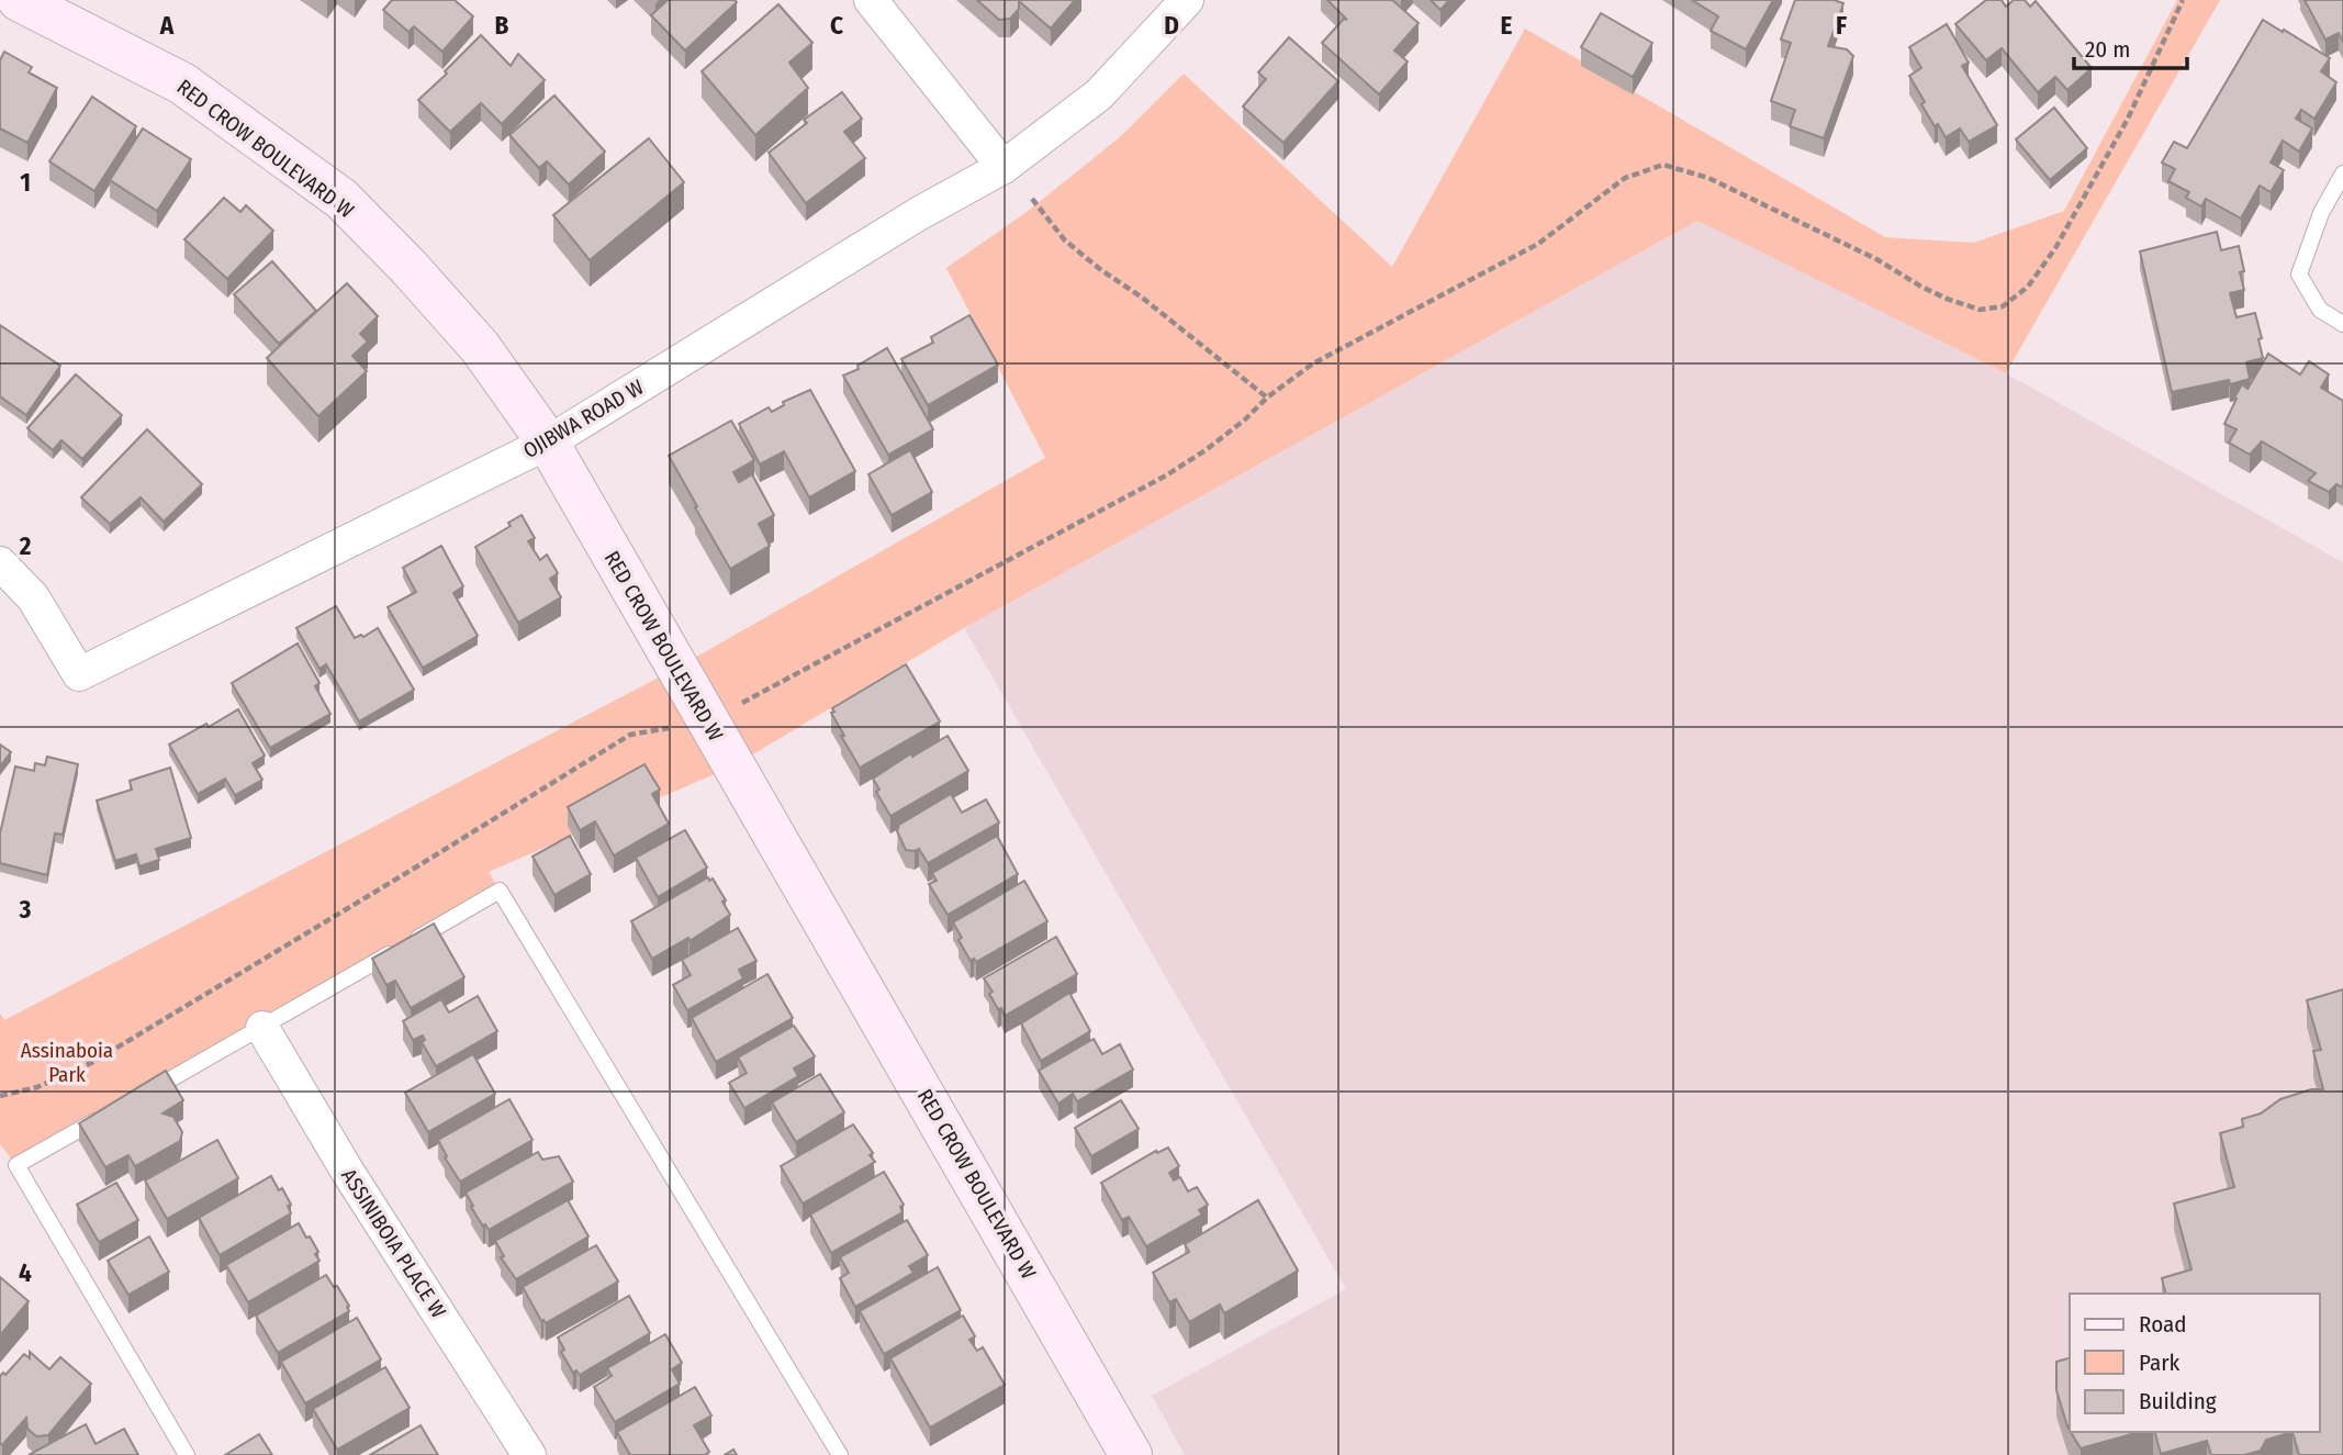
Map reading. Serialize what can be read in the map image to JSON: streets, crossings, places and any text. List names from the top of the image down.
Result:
{
  "streets": {
    "street": ["RED CROW BOULEVARD W", "OJIBWA ROAD W", "ASSINIBOIA PLACE W"]
  },
  "crossings": [
    ["RED CROW BOULEVARD W", "OJIBWA ROAD W"]
  ],
  "parks": ["Assinaboia Park"],
  "legend": ["Road", "Park", "Building"],
  "scale_bar": "20 m",
  "grid": {
    "columns": [
      "A",
      "B",
      "C",
      "D",
      "E",
      "F"
    ],
    "rows": [
      "1",
      "2",
      "3",
      "4"
    ]
  }
}
